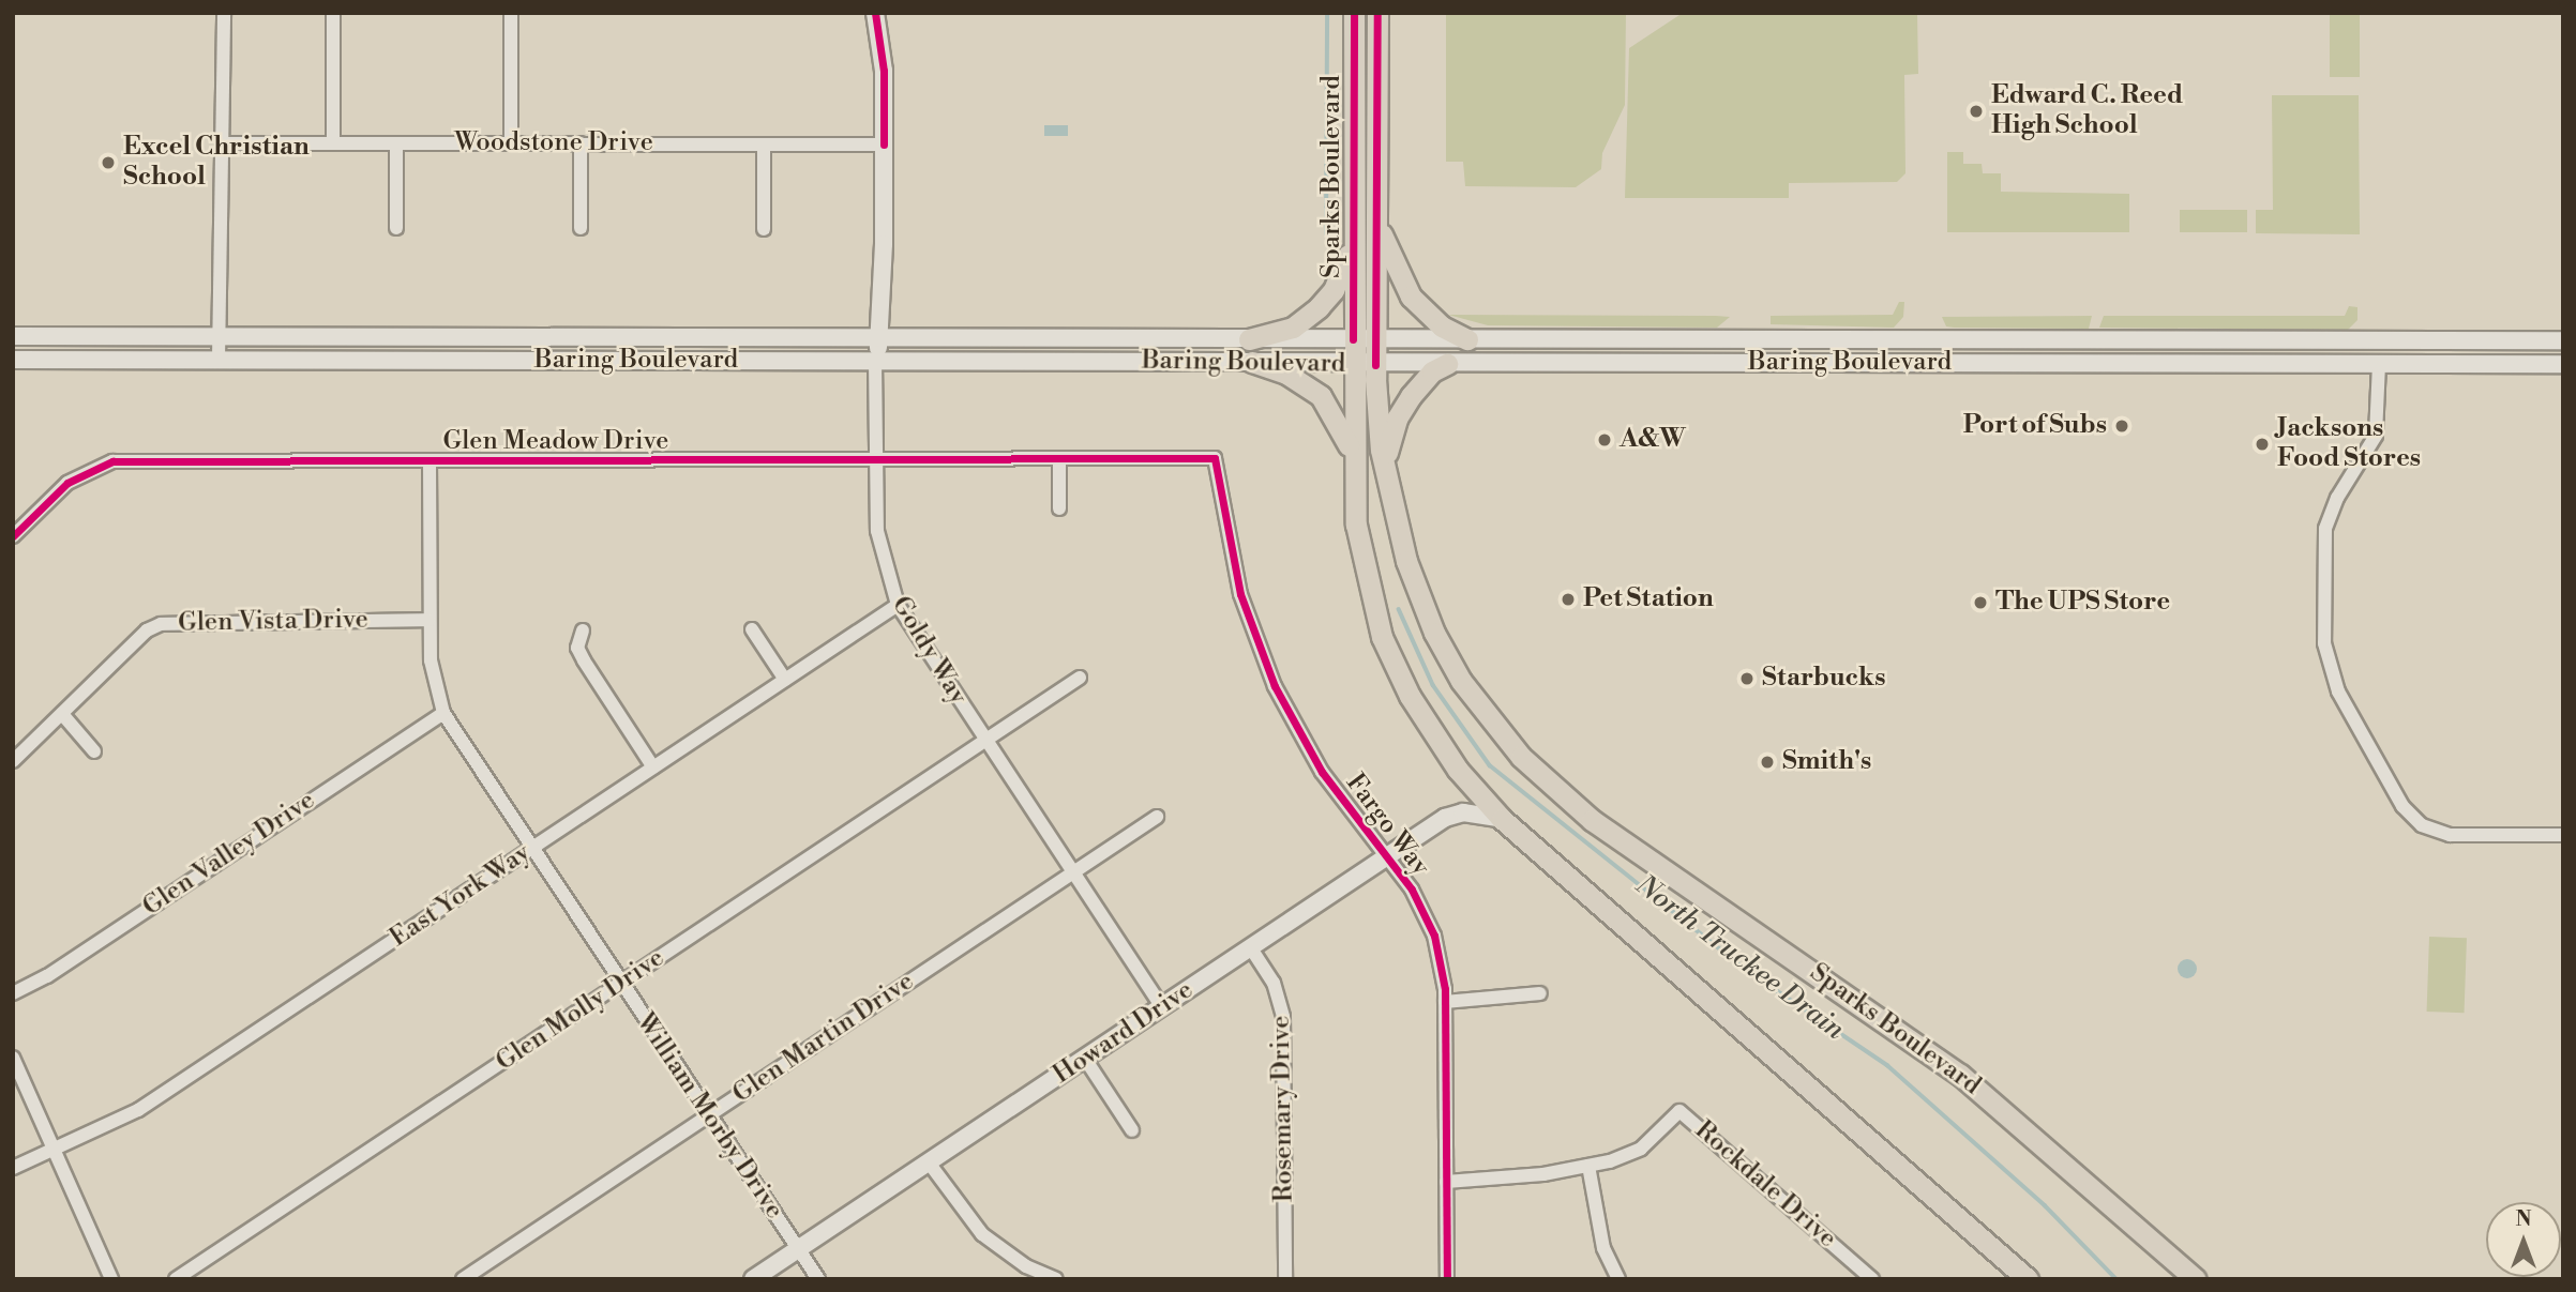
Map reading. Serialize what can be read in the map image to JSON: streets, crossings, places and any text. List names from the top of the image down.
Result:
{
  "streets": {
    "main road": [
      "Sparks Boulevard",
      "Baring Boulevard",
      "Goldy Way",
      "Howard Drive"
    ],
    "street": [
      "Woodstone Drive",
      "Glen Meadow Drive",
      "Glen Vista Drive",
      "Fargo Way",
      "Glen Valley Drive",
      "East York Way",
      "Glen Molly Drive",
      "Glen Martin Drive",
      "Rosemary Drive",
      "William Morby Drive",
      "Rockdale Drive"
    ]
  },
  "crossings": [
    ["Woodstone Drive", "Goldy Way"],
    ["Sparks Boulevard", "Baring Boulevard"],
    ["Sparks Boulevard", "Howard Drive"],
    ["Baring Boulevard", "Goldy Way"],
    ["Glen Meadow Drive", "Goldy Way"],
    ["Glen Meadow Drive", "Fargo Way"],
    ["Glen Meadow Drive", "William Morby Drive"],
    ["Glen Vista Drive", "William Morby Drive"],
    ["Goldy Way", "East York Way"],
    ["Goldy Way", "Glen Molly Drive"],
    ["Goldy Way", "Howard Drive"],
    ["Goldy Way", "Glen Martin Drive"],
    ["Fargo Way", "Howard Drive"],
    ["Fargo Way", "Rockdale Drive"],
    ["Glen Valley Drive", "William Morby Drive"],
    ["East York Way", "William Morby Drive"],
    ["Glen Molly Drive", "William Morby Drive"],
    ["Howard Drive", "Rosemary Drive"],
    ["Howard Drive", "William Morby Drive"],
    ["Glen Martin Drive", "William Morby Drive"]
  ],
  "water": ["North Truckee Drain"],
  "places": [
    "Edward C. Reed High School",
    "Excel Christian School",
    "Port of Subs",
    "A&W",
    "Jacksons Food Stores",
    "Pet Station",
    "The UPS Store",
    "Starbucks",
    "Smith's"
  ],
  "north": "top"
}
